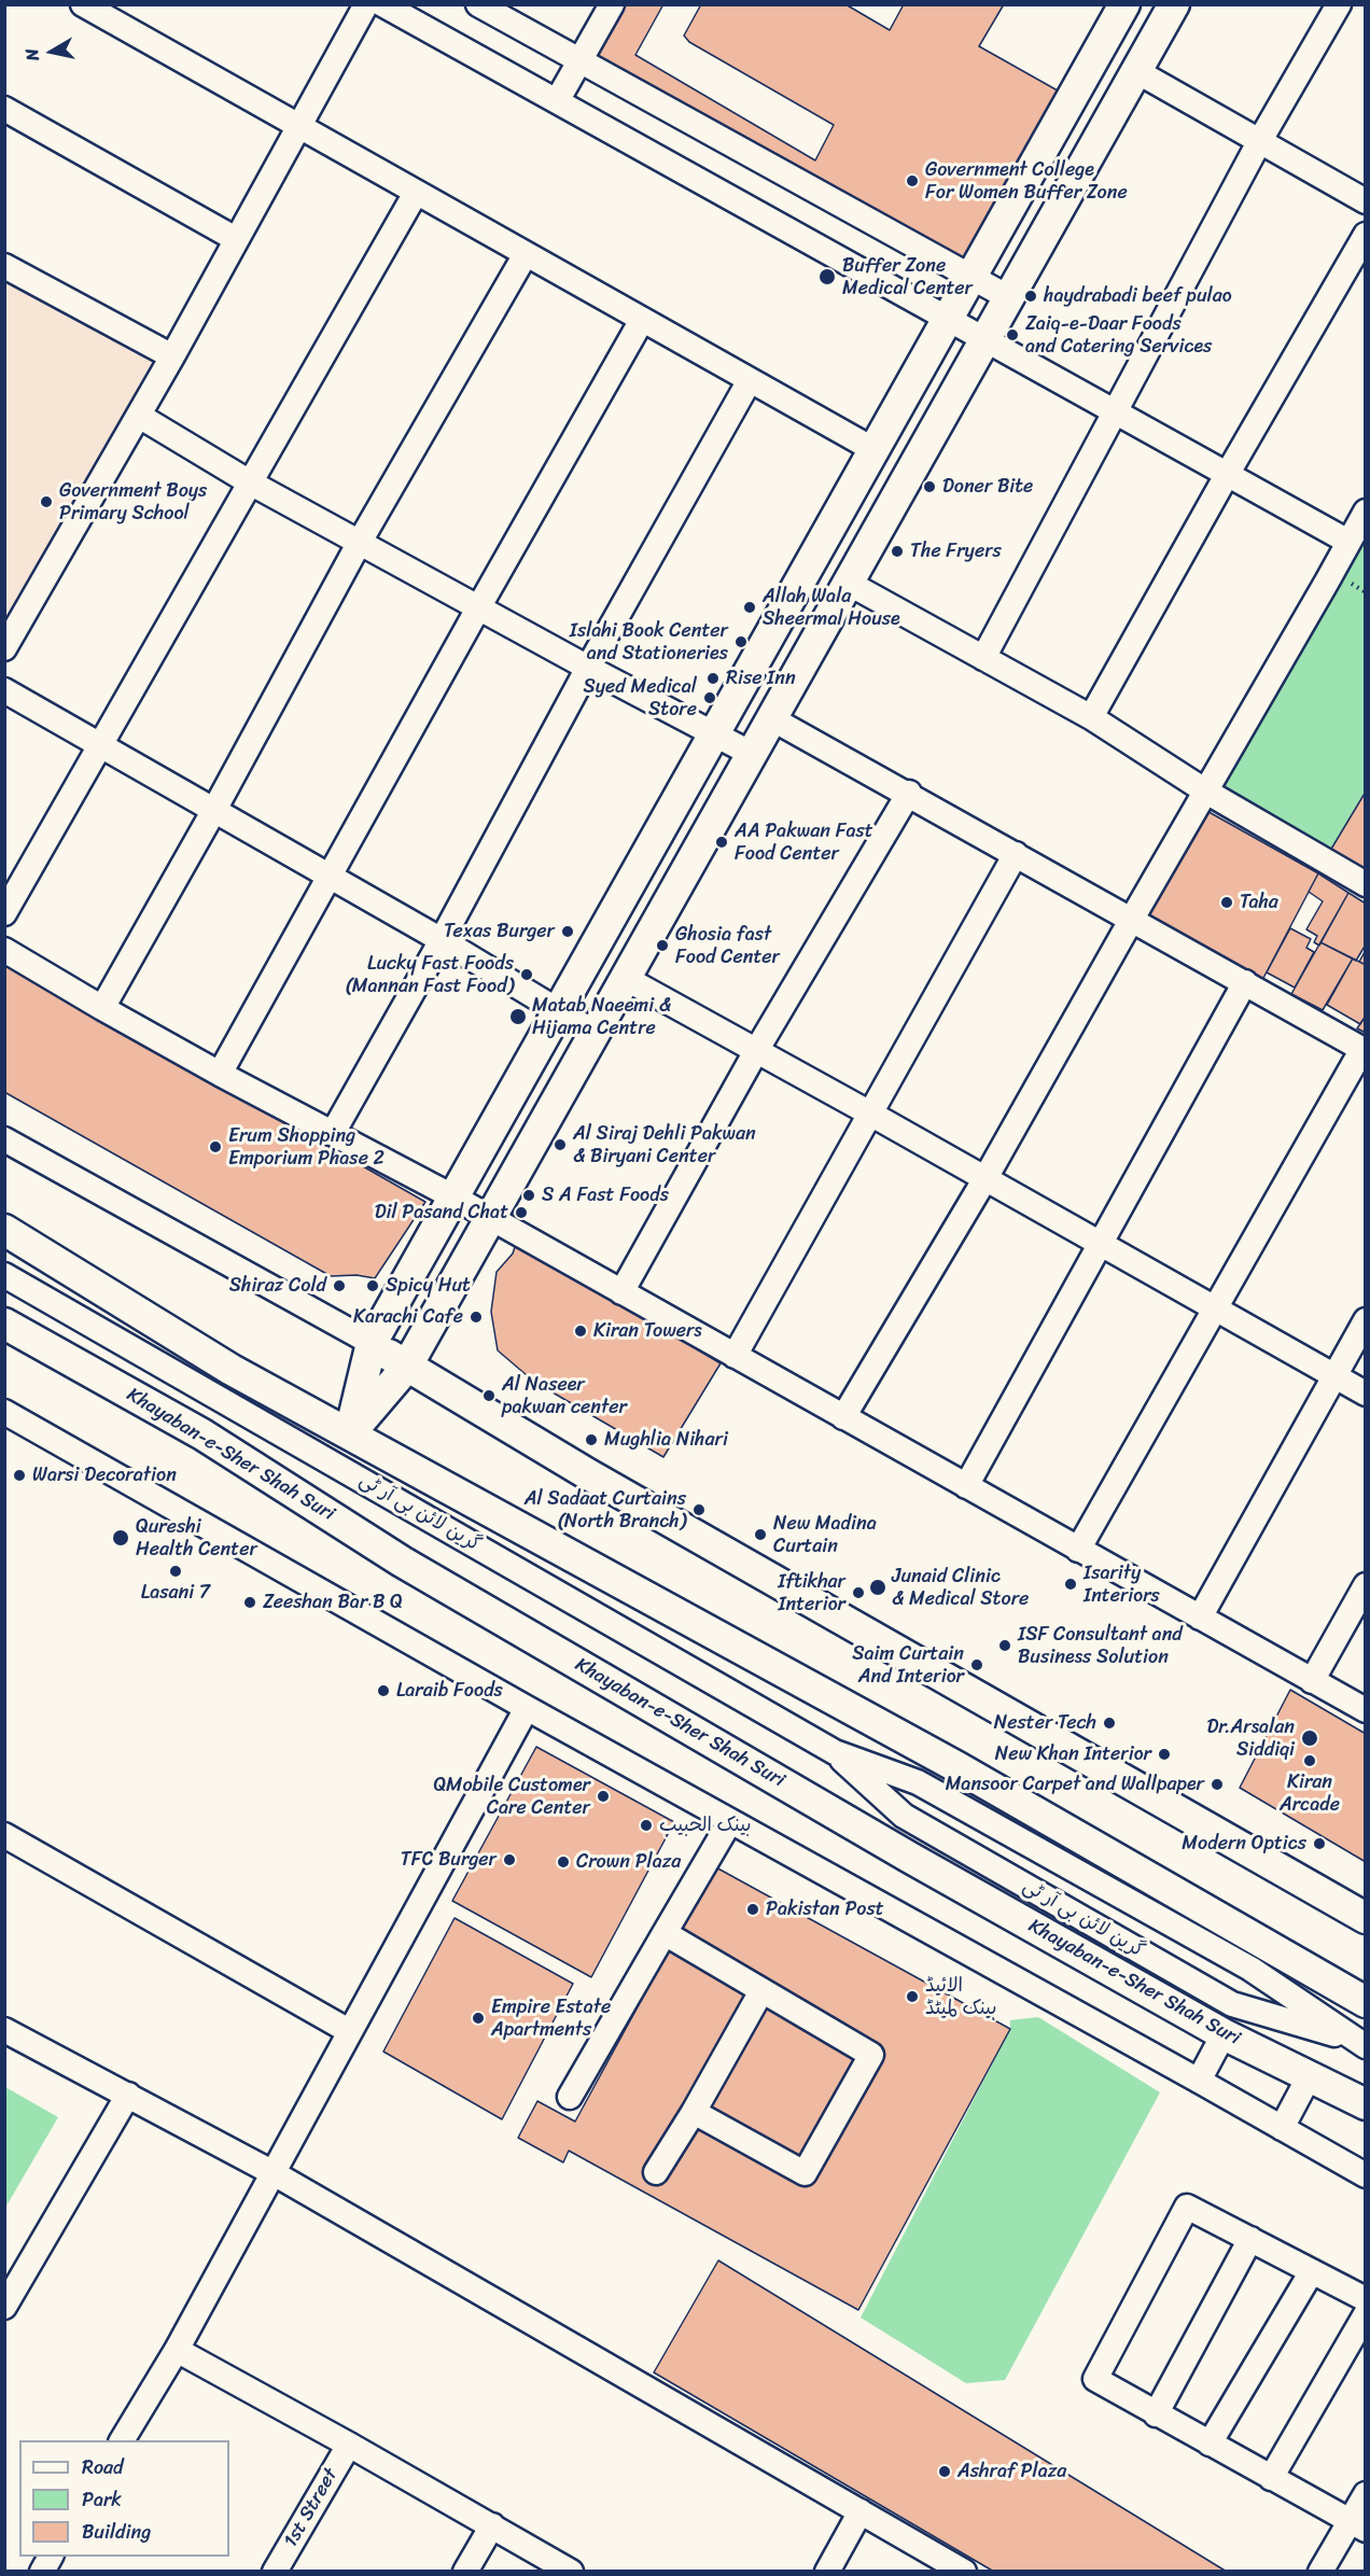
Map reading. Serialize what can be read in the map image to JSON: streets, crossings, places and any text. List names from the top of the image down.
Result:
{
  "streets": {
    "main road": ["Khayaban-e-Sher Shah Suri"],
    "street": ["گرین لائن بی آر ٹی", "1st Street"]
  },
  "places": [
    "Government College For Women Buffer Zone",
    "Buffer Zone Medical Center",
    "haydrabadi beef pulao",
    "Zaiq-e-Daar Foods and Catering Services",
    "Doner Bite",
    "Government Boys Primary School",
    "The Fryers",
    "Allah Wala Sheermal House",
    "Islahi Book Center and Stationeries",
    "Rise Inn",
    "Syed Medical Store",
    "AA Pakwan Fast Food Center",
    "Taha",
    "Texas Burger",
    "Ghosia fast Food Center",
    "Lucky Fast Foods (Mannan Fast Food)",
    "Matab Naeemi & Hijama Centre",
    "Al Siraj Dehli Pakwan & Biryani Center",
    "Erum Shopping Emporium Phase 2",
    "S A Fast Foods",
    "Dil Pasand Chat",
    "Shiraz Cold",
    "Spicy Hut",
    "Karachi Cafe",
    "Kiran Towers",
    "Al Naseer pakwan center",
    "Mughlia Nihari",
    "Warsi Decoration",
    "Al Sadaat Curtains (North Branch)",
    "New Madina Curtain",
    "Qureshi Health Center",
    "Lasani 7",
    "Isarity Interiors",
    "Junaid Clinic & Medical Store",
    "Iftikhar Interior",
    "Zeeshan Bar B Q",
    "ISF Consultant and Business Solution",
    "Saim Curtain And Interior",
    "Laraib Foods",
    "Nester Tech",
    "Dr.Arsalan Siddiqi",
    "New Khan Interior",
    "Kiran Arcade",
    "Mansoor Carpet and Wallpaper",
    "QMobile Customer Care Center",
    "بينک الحبيب",
    "Modern Optics",
    "TFC Burger",
    "Crown Plaza",
    "Pakistan Post",
    "الائیڈ بینک لمیٹڈ",
    "Empire Estate Apartments",
    "Ashraf Plaza"
  ],
  "legend": ["Road", "Park", "Building"],
  "north": "left"
}
